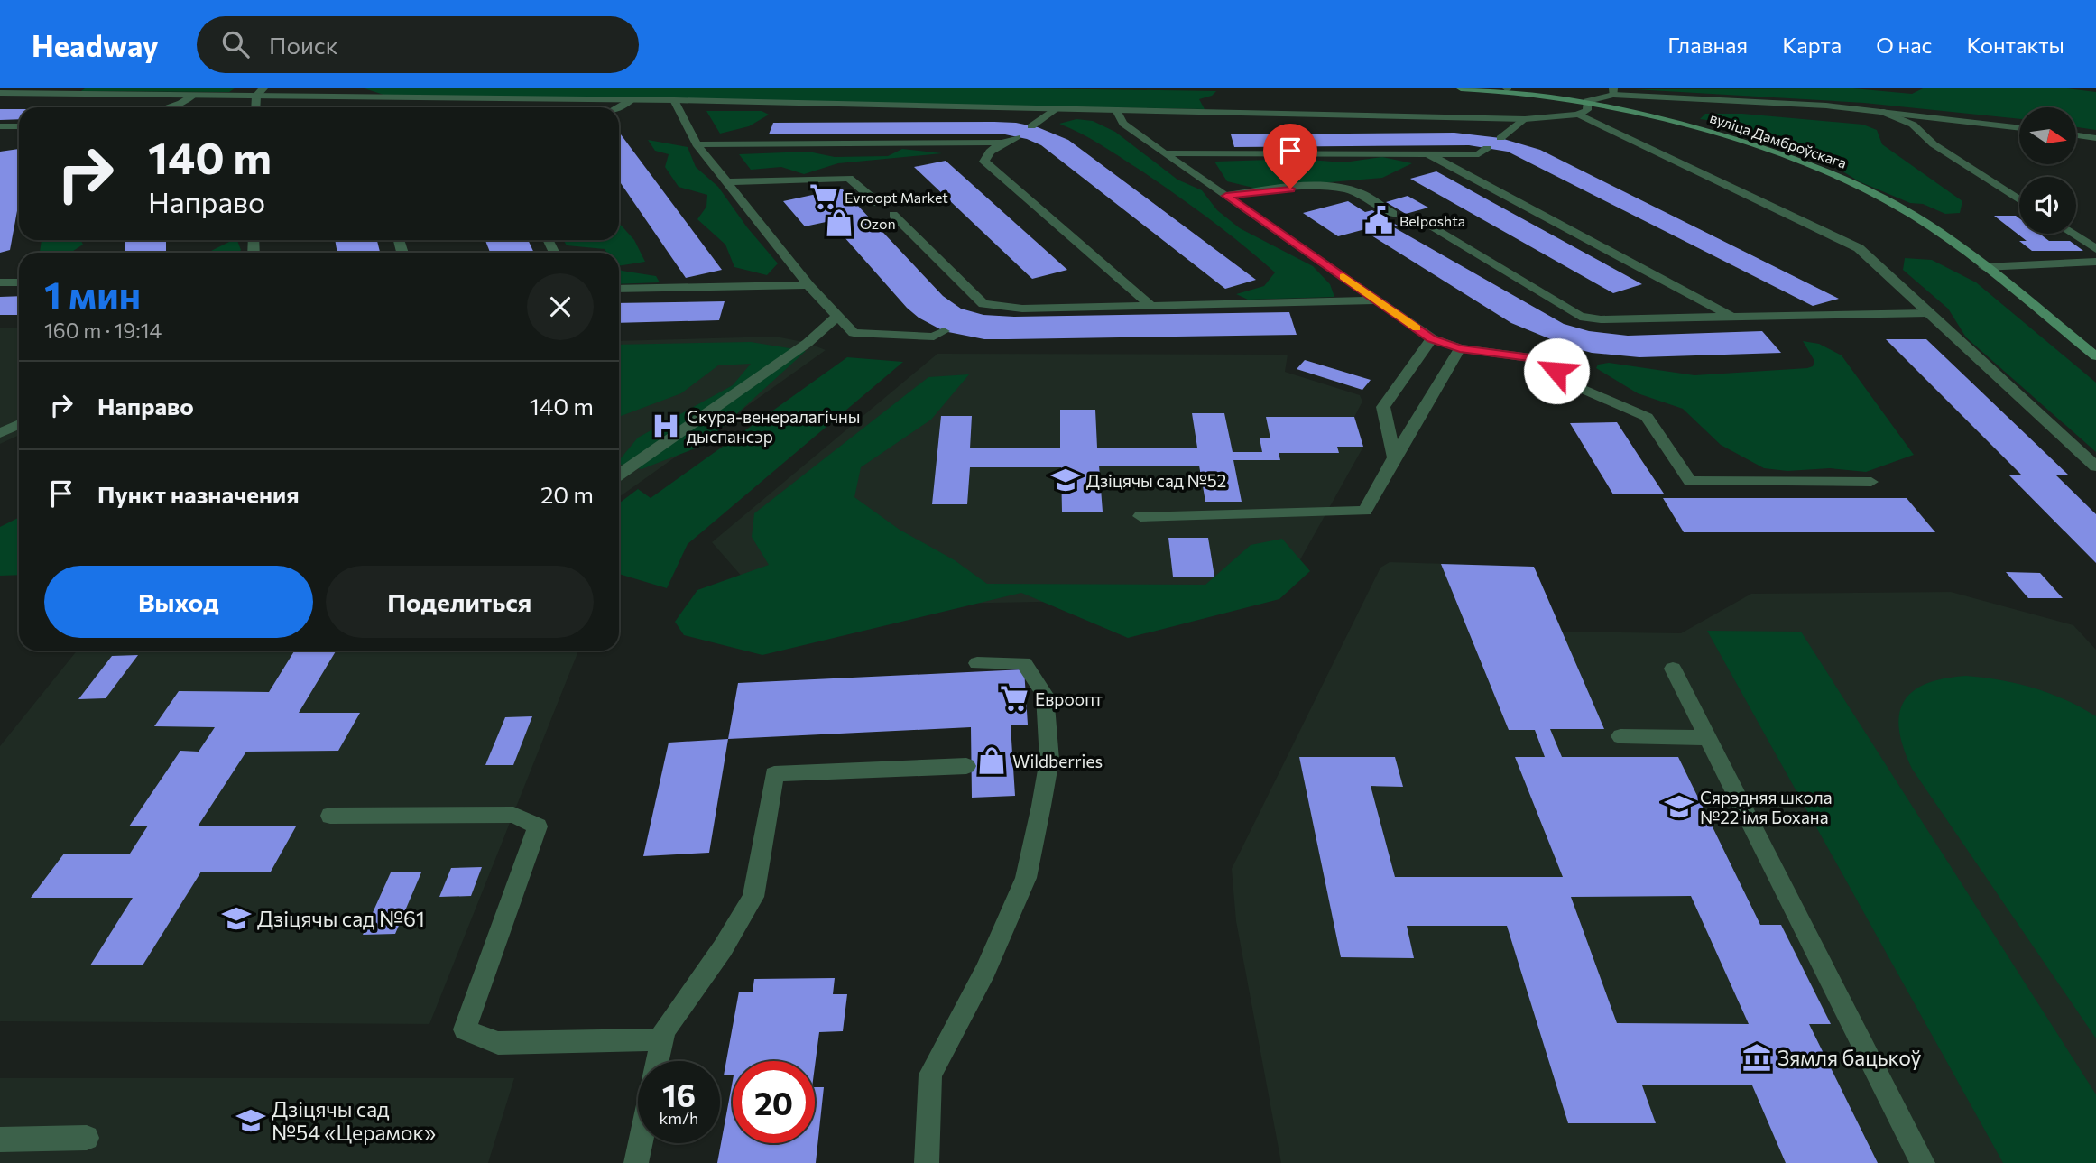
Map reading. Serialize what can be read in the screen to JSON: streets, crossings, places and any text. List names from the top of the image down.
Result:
{
  "streets": {
    "main road": ["вуліца Дамброўскага"]
  },
  "places": {
    "supermarket": ["Evroopt Market", "Евроопт"],
    "public building": ["Belposhta"],
    "shop": ["Ozon", "Wildberries"],
    "hospital": ["Скура-венералагічны дыспансэр"],
    "school or university": [
      "Дзіцячы сад №52",
      "Сярэдняя школа №22 імя Бохана",
      "Дзіцячы сад №61",
      "Дзіцячы сад №54 «Церамок»"
    ],
    "museum": ["Зямля бацькоў"]
  },
  "north": "right",
  "page": {
    "header": "Headway",
    "search": "Поиск",
    "nav": [
      "Главная",
      "Карта",
      "О нас",
      "Контакты"
    ],
    "turn": ["140 m", "Направо"],
    "heading": ["1 мин", "160 m · 19:14"],
    "list": [
      {
        "name": "Направо",
        "value": "140 m"
      },
      {
        "name": "Пункт назначения",
        "value": "20 m"
      }
    ],
    "buttons": ["Выход", "Поделиться"],
    "speed": "16 km/h",
    "limit": "20"
  }
}
